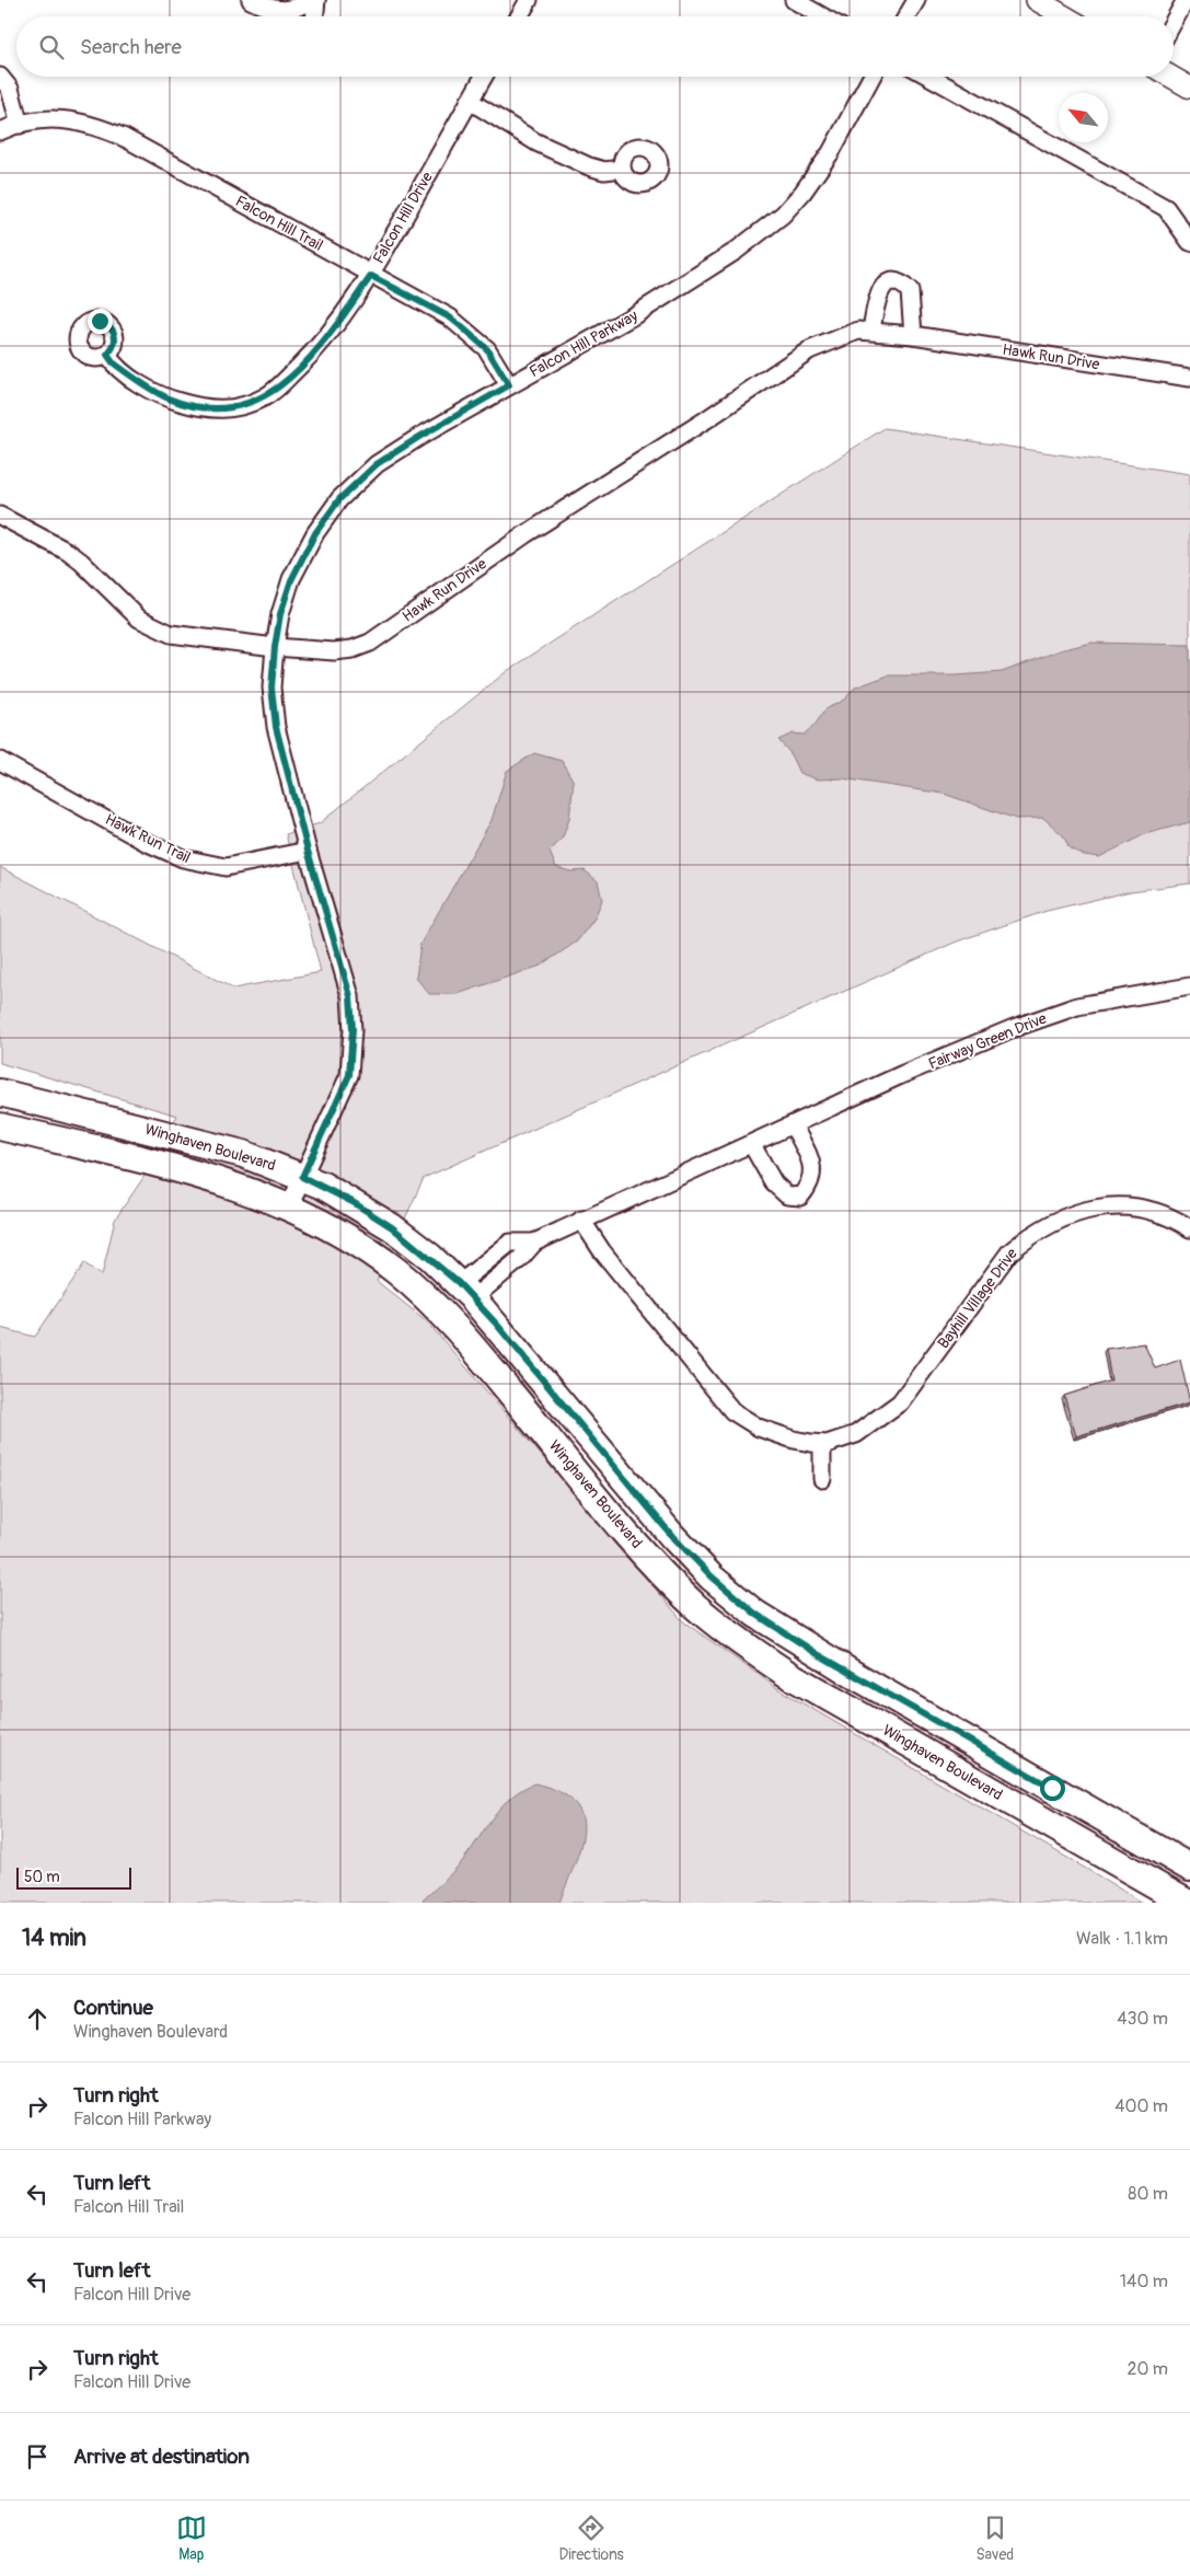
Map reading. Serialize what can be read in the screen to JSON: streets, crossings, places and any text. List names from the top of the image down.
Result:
{
  "streets": {
    "main road": ["Winghaven Boulevard"],
    "street": [
      "Falcon Hill Drive",
      "Falcon Hill Trail",
      "Falcon Hill Parkway",
      "Hawk Run Drive",
      "Hawk Run Trail",
      "Fairway Green Drive",
      "Bayhill Village Drive"
    ]
  },
  "crossings": [
    ["Falcon Hill Drive", "Falcon Hill Trail"],
    ["Falcon Hill Trail", "Falcon Hill Parkway"],
    ["Falcon Hill Parkway", "Hawk Run Drive"],
    ["Falcon Hill Parkway", "Hawk Run Trail"],
    ["Falcon Hill Parkway", "Winghaven Boulevard"],
    ["Fairway Green Drive", "Winghaven Boulevard"],
    ["Fairway Green Drive", "Bayhill Village Drive"]
  ],
  "scale_bar": "50 m",
  "north": "top left",
  "page": {
    "search": "Search here",
    "scale": "50 m",
    "heading": ["14 min", "Walk · 1.1 km"],
    "list": [
      ["Continue", "Winghaven Boulevard", "430 m"],
      ["Turn right", "Falcon Hill Parkway", "400 m"],
      ["Turn left", "Falcon Hill Trail", "80 m"],
      ["Turn left", "Falcon Hill Drive", "140 m"],
      ["Turn right", "Falcon Hill Drive", "20 m"],
      "Arrive at destination"
    ],
    "nav": ["Map", "Directions", "Saved"]
  }
}
